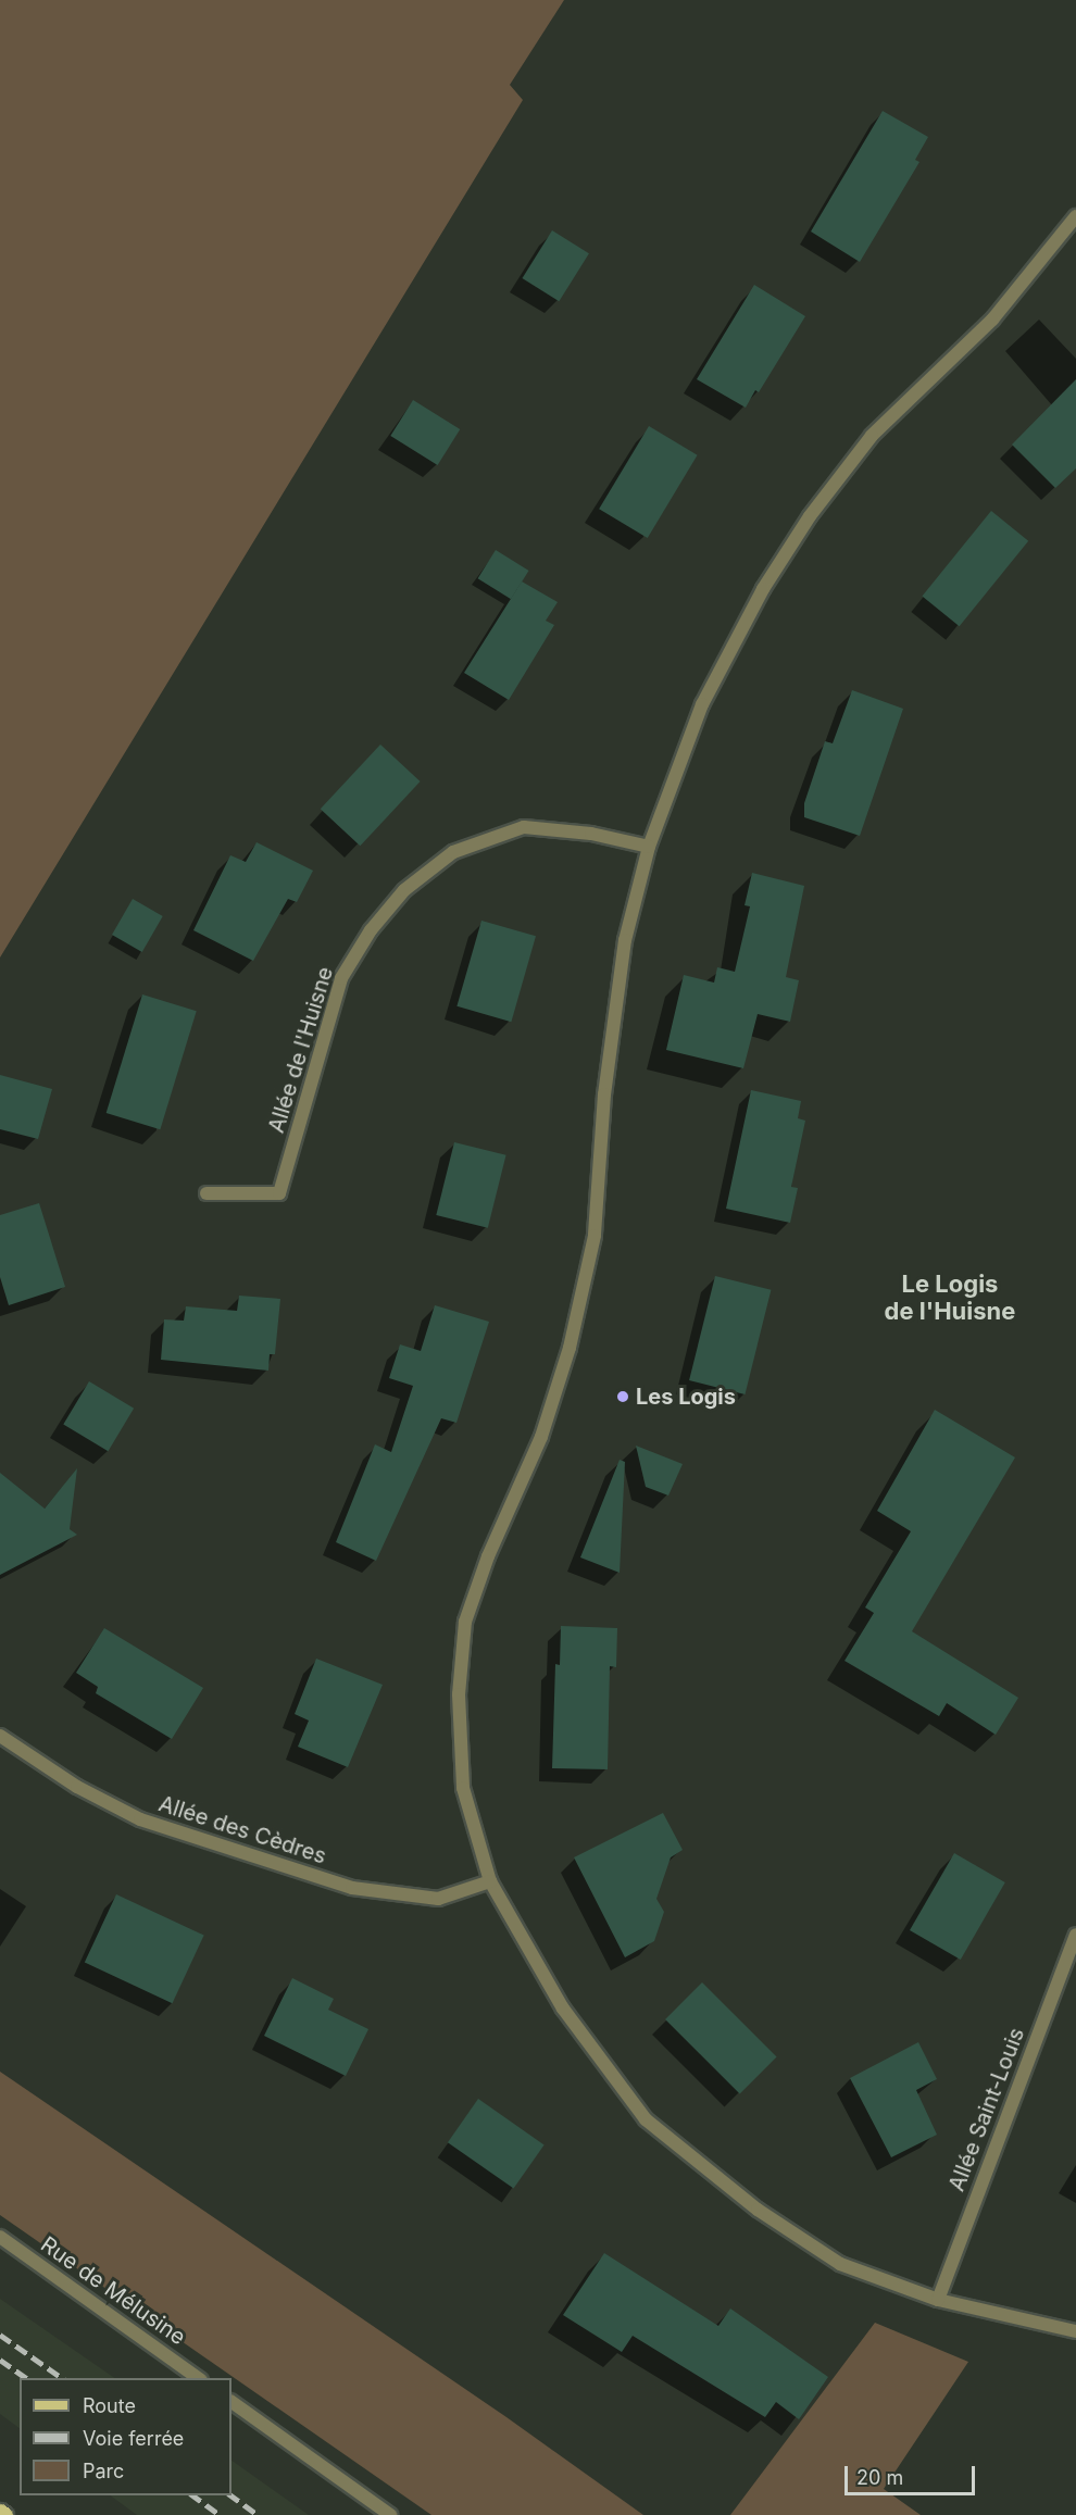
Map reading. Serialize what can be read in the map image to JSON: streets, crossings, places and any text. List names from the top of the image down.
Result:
{
  "streets": {
    "street": [
      "Allée de l'Huisne",
      "Allée des Cèdres",
      "Allée Saint-Louis",
      "Rue de Mélusine"
    ]
  },
  "districts": ["Le Logis de l'Huisne"],
  "places": ["Les Logis"],
  "legend": ["Route", "Voie ferrée", "Parc"],
  "scale_bar": "20 m"
}
